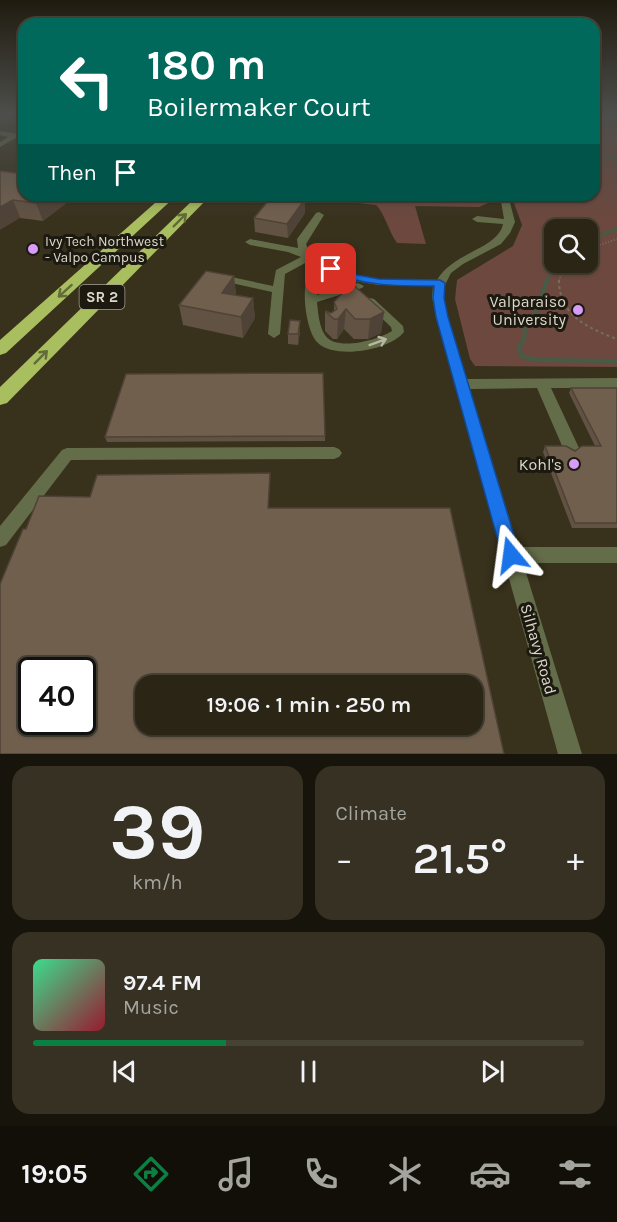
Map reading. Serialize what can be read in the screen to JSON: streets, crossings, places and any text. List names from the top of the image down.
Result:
{
  "streets": {
    "highway": ["SR 2"],
    "street": ["Silhavy Road"]
  },
  "places": ["Ivy Tech Northwest - Valpo Campus", "Valparaiso University", "Kohl's"],
  "page": {
    "turn": ["180 m", "Boilermaker Court"],
    "then": "Then",
    "limit": "40",
    "trip": "19:06 · 1 min · 250 m",
    "tile": [
      ["39", "km/h"],
      "Climate"
    ],
    "heat": ["−", "21.5°", "+"],
    "song": ["97.4 FM", "Music"],
    "tabs": "19:05"
  }
}
